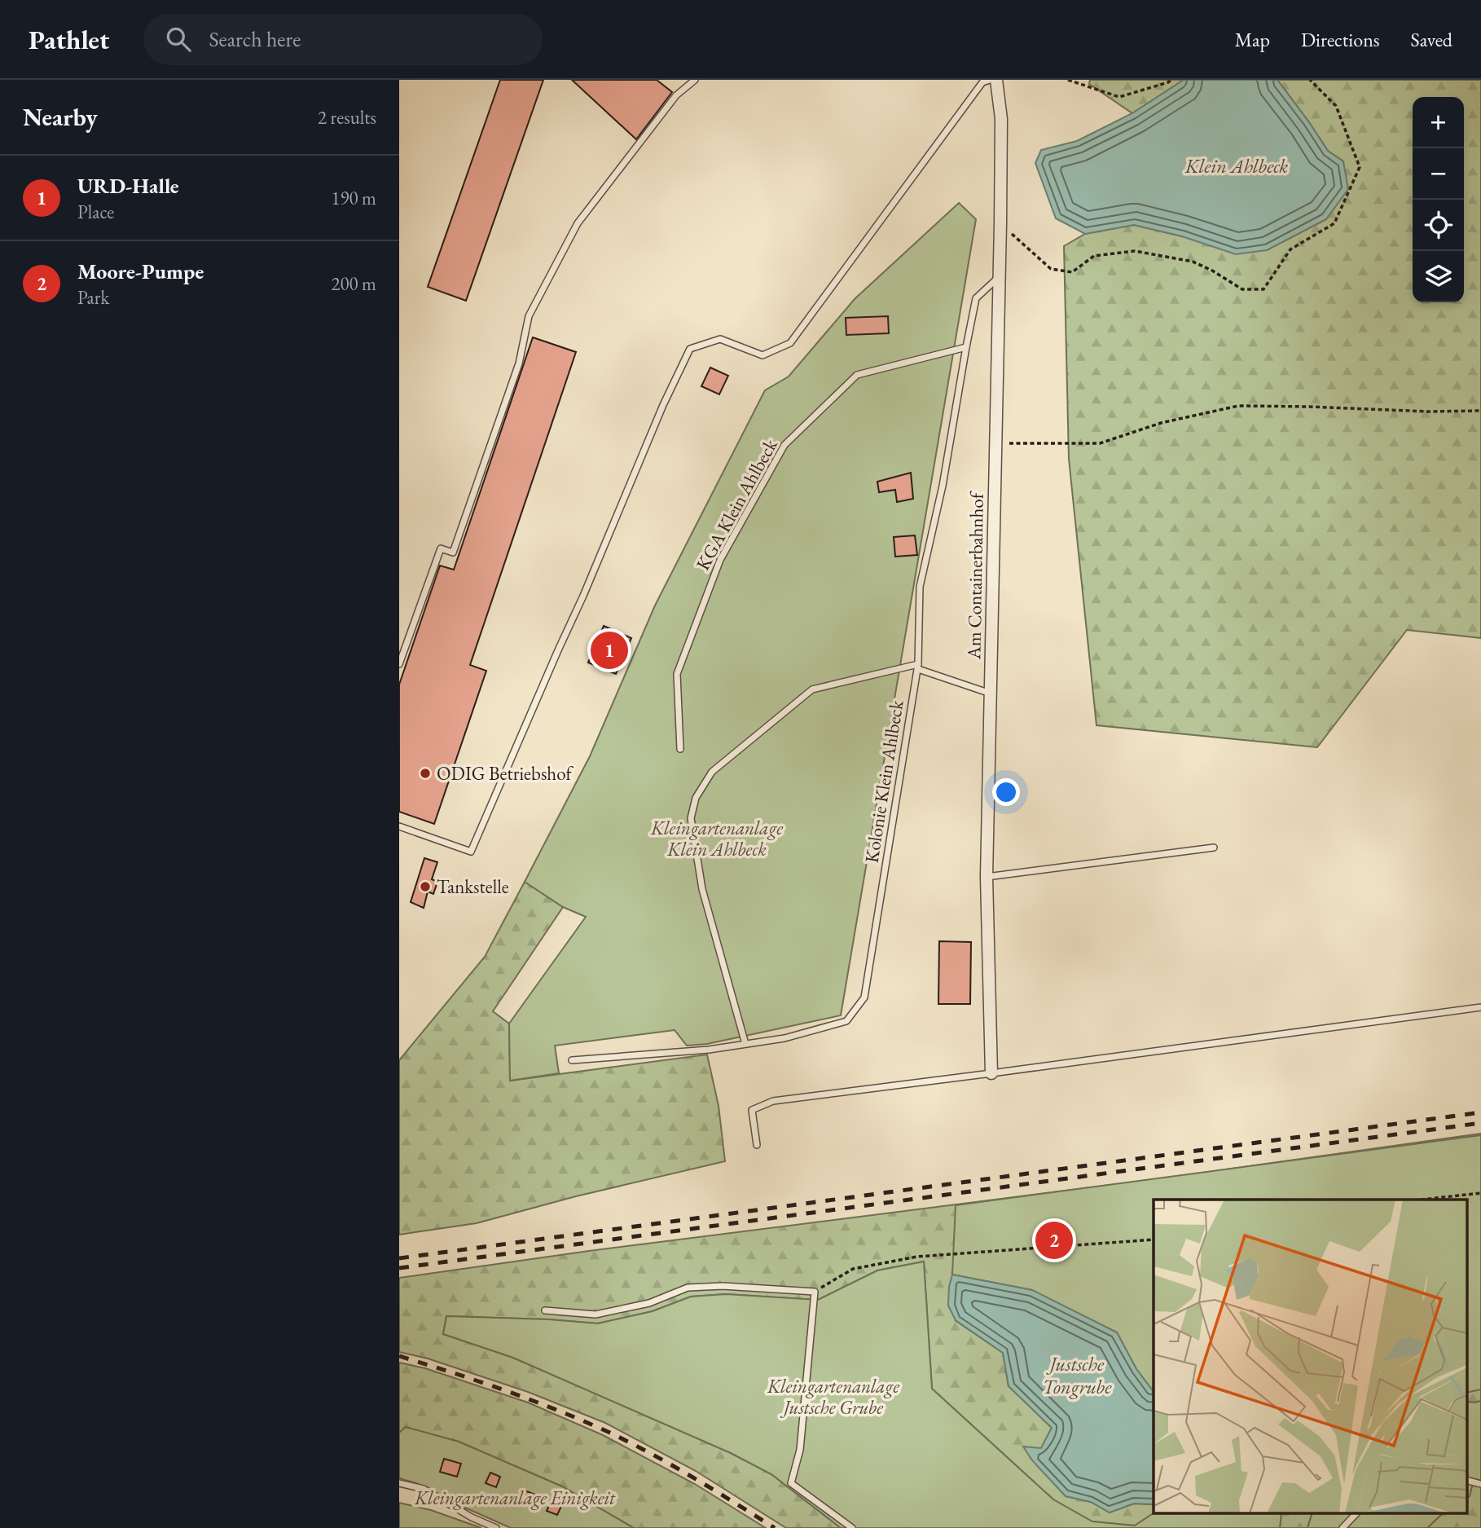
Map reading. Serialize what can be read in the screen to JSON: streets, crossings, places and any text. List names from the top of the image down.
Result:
{
  "streets": {
    "street": ["Am Containerbahnhof"],
    "lane": ["KGA Klein Ahlbeck", "Kolonie Klein Ahlbeck"]
  },
  "crossings": [
    ["KGA Klein Ahlbeck", "Kolonie Klein Ahlbeck"],
    ["Am Containerbahnhof", "Kolonie Klein Ahlbeck"]
  ],
  "water": ["Klein Ahlbeck", "Justsche Tongrube"],
  "parks": ["Kleingartenanlage Klein Ahlbeck", "Kleingartenanlage Justsche Grube", "Kleingartenanlage Einigkeit"],
  "places": ["ODIG Betriebshof", "Tankstelle"],
  "page": {
    "header": "Pathlet",
    "search": "Search here",
    "nav": ["Map", "Directions", "Saved"],
    "heading": ["Nearby", "2 results"],
    "map_buttons": ["+", "−"],
    "list": [
      {
        "mark": "1",
        "name": "URD-Halle",
        "note": "Place",
        "value": "190 m"
      },
      {
        "mark": "2",
        "name": "Moore-Pumpe",
        "note": "Park",
        "value": "200 m"
      }
    ],
    "pins": ["1", "2"]
  }
}
